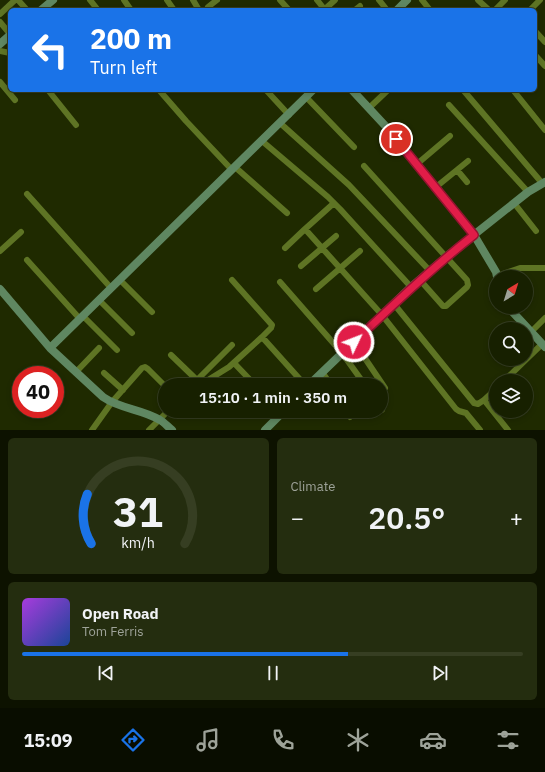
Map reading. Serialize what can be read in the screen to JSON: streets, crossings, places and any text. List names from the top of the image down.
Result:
{
  "north": "top right",
  "page": {
    "turn": ["200 m", "Turn left"],
    "limit": "40",
    "trip": "15:10 · 1 min · 350 m",
    "tile": "Climate",
    "heat": ["−", "20.5°", "+"],
    "song": ["Open Road", "Tom Ferris"],
    "tabs": "15:09",
    "gauge": ["31", "km/h"]
  }
}
